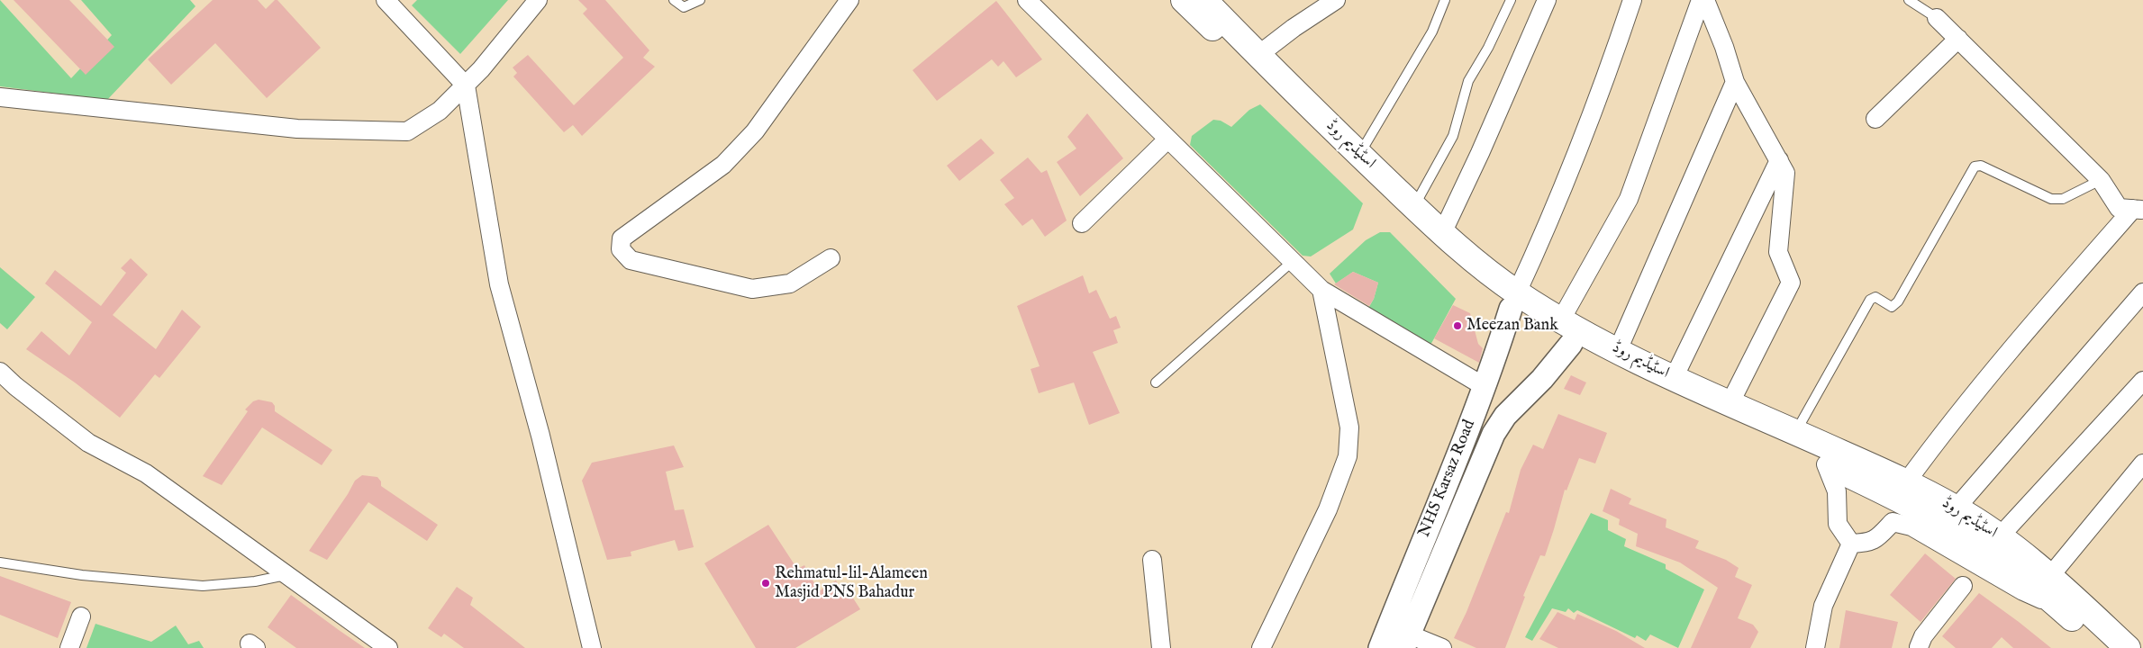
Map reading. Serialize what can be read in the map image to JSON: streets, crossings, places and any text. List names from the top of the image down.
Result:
{
  "streets": {
    "main road": ["اسٹیڈیم روڈ"],
    "street": ["NHS Karsaz Road"]
  },
  "crossings": [
    ["اسٹیڈیم روڈ", "NHS Karsaz Road"]
  ],
  "places": ["Meezan Bank", "Rehmatul-lil-Alameen Masjid PNS Bahadur"]
}
